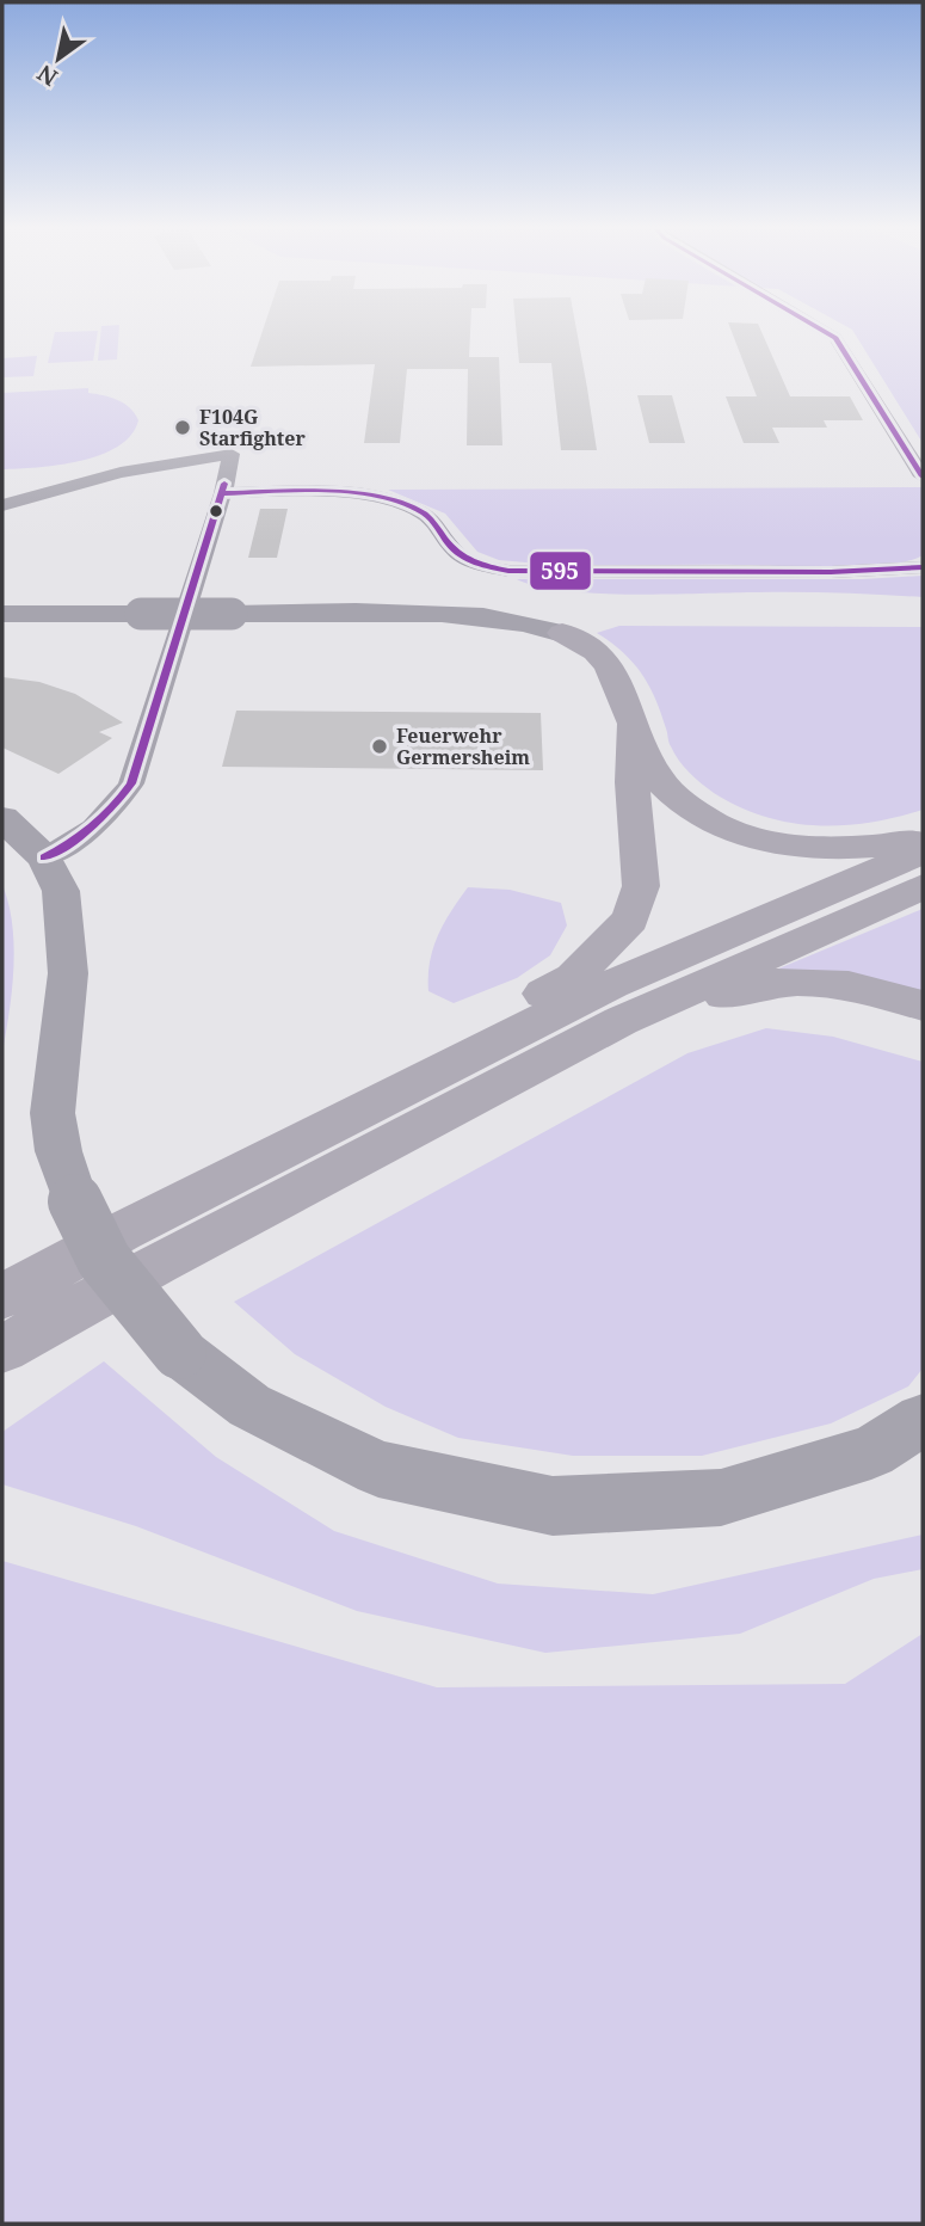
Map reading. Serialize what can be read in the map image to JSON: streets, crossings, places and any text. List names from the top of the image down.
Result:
{
  "places": ["F104G Starfighter", "Feuerwehr Germersheim"],
  "lines": ["transit line 595"],
  "north": "bottom left"
}
